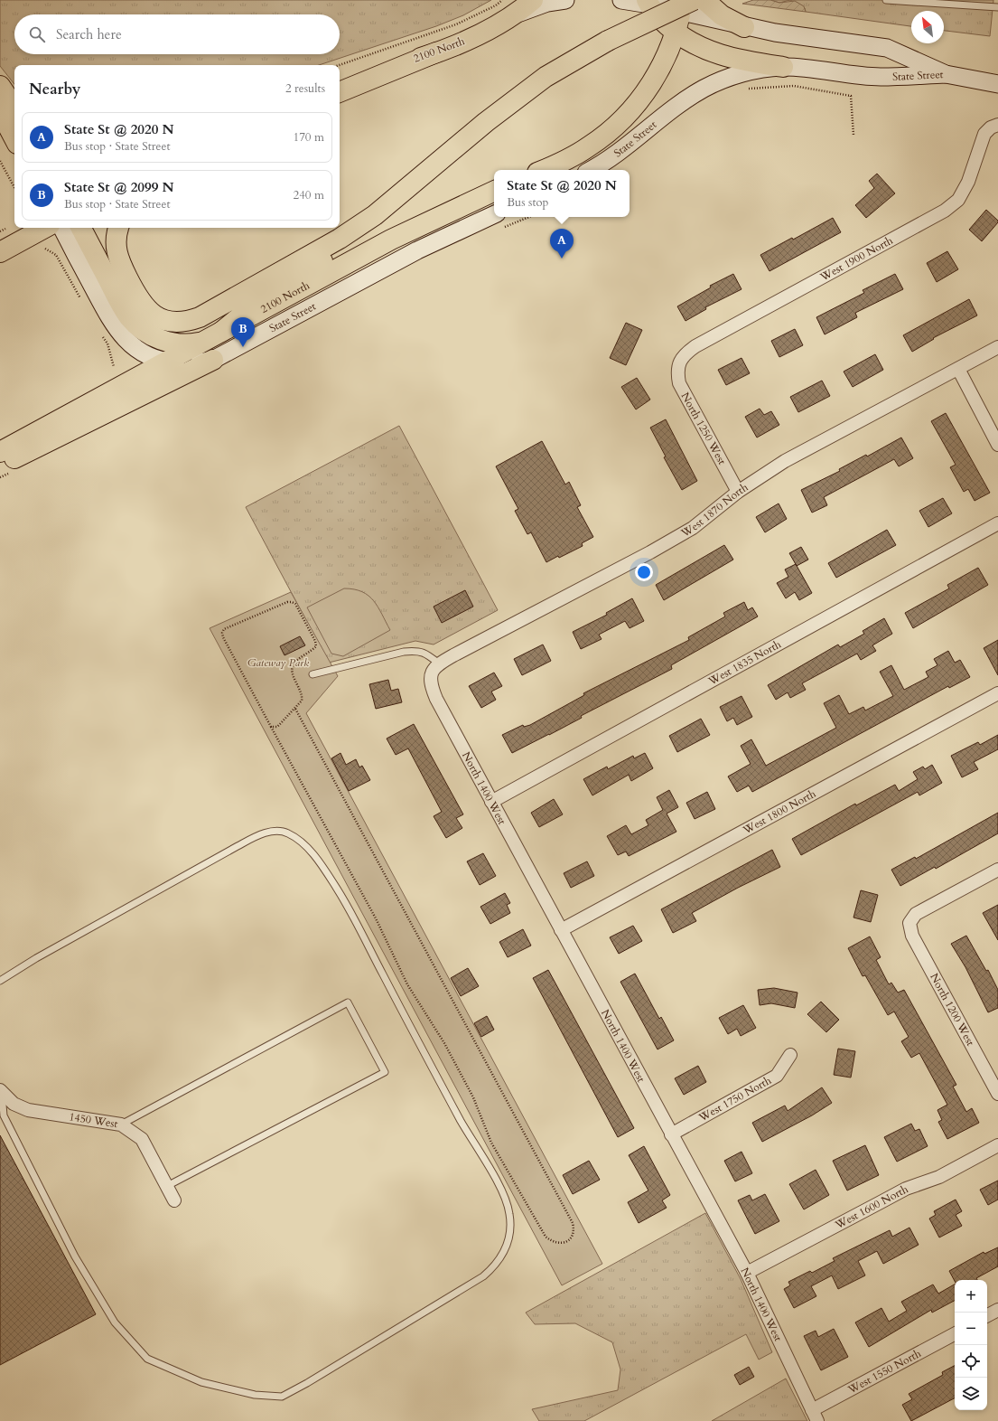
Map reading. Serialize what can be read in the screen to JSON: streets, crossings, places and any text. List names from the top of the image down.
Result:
{
  "streets": {
    "highway": ["2100 North"],
    "main road": ["State Street"],
    "street": [
      "West 1900 North",
      "North 1250 West",
      "West 1870 North",
      "West 1835 North",
      "North 1400 West",
      "West 1800 North",
      "North 1200 West",
      "West 1750 North",
      "1450 West",
      "West 1600 North",
      "West 1550 North"
    ]
  },
  "crossings": [
    ["2100 North", "State Street"],
    ["West 1900 North", "North 1250 West"],
    ["North 1250 West", "West 1870 North"],
    ["West 1870 North", "North 1400 West"],
    ["West 1835 North", "North 1400 West"],
    ["North 1400 West", "West 1800 North"],
    ["North 1400 West", "West 1750 North"],
    ["North 1400 West", "West 1600 North"],
    ["North 1400 West", "West 1550 North"]
  ],
  "parks": ["Gateway Park"],
  "north": "top left",
  "page": {
    "search": "Search here",
    "heading": ["Nearby", "2 results"],
    "list": [
      {
        "mark": "A",
        "name": "State St @ 2020 N",
        "note": "Bus stop · State Street",
        "value": "170 m"
      },
      {
        "mark": "B",
        "name": "State St @ 2099 N",
        "note": "Bus stop · State Street",
        "value": "240 m"
      }
    ],
    "popup": ["State St @ 2020 N", "Bus stop"],
    "pins": ["A", "B"],
    "map_buttons": ["+", "−"]
  }
}
